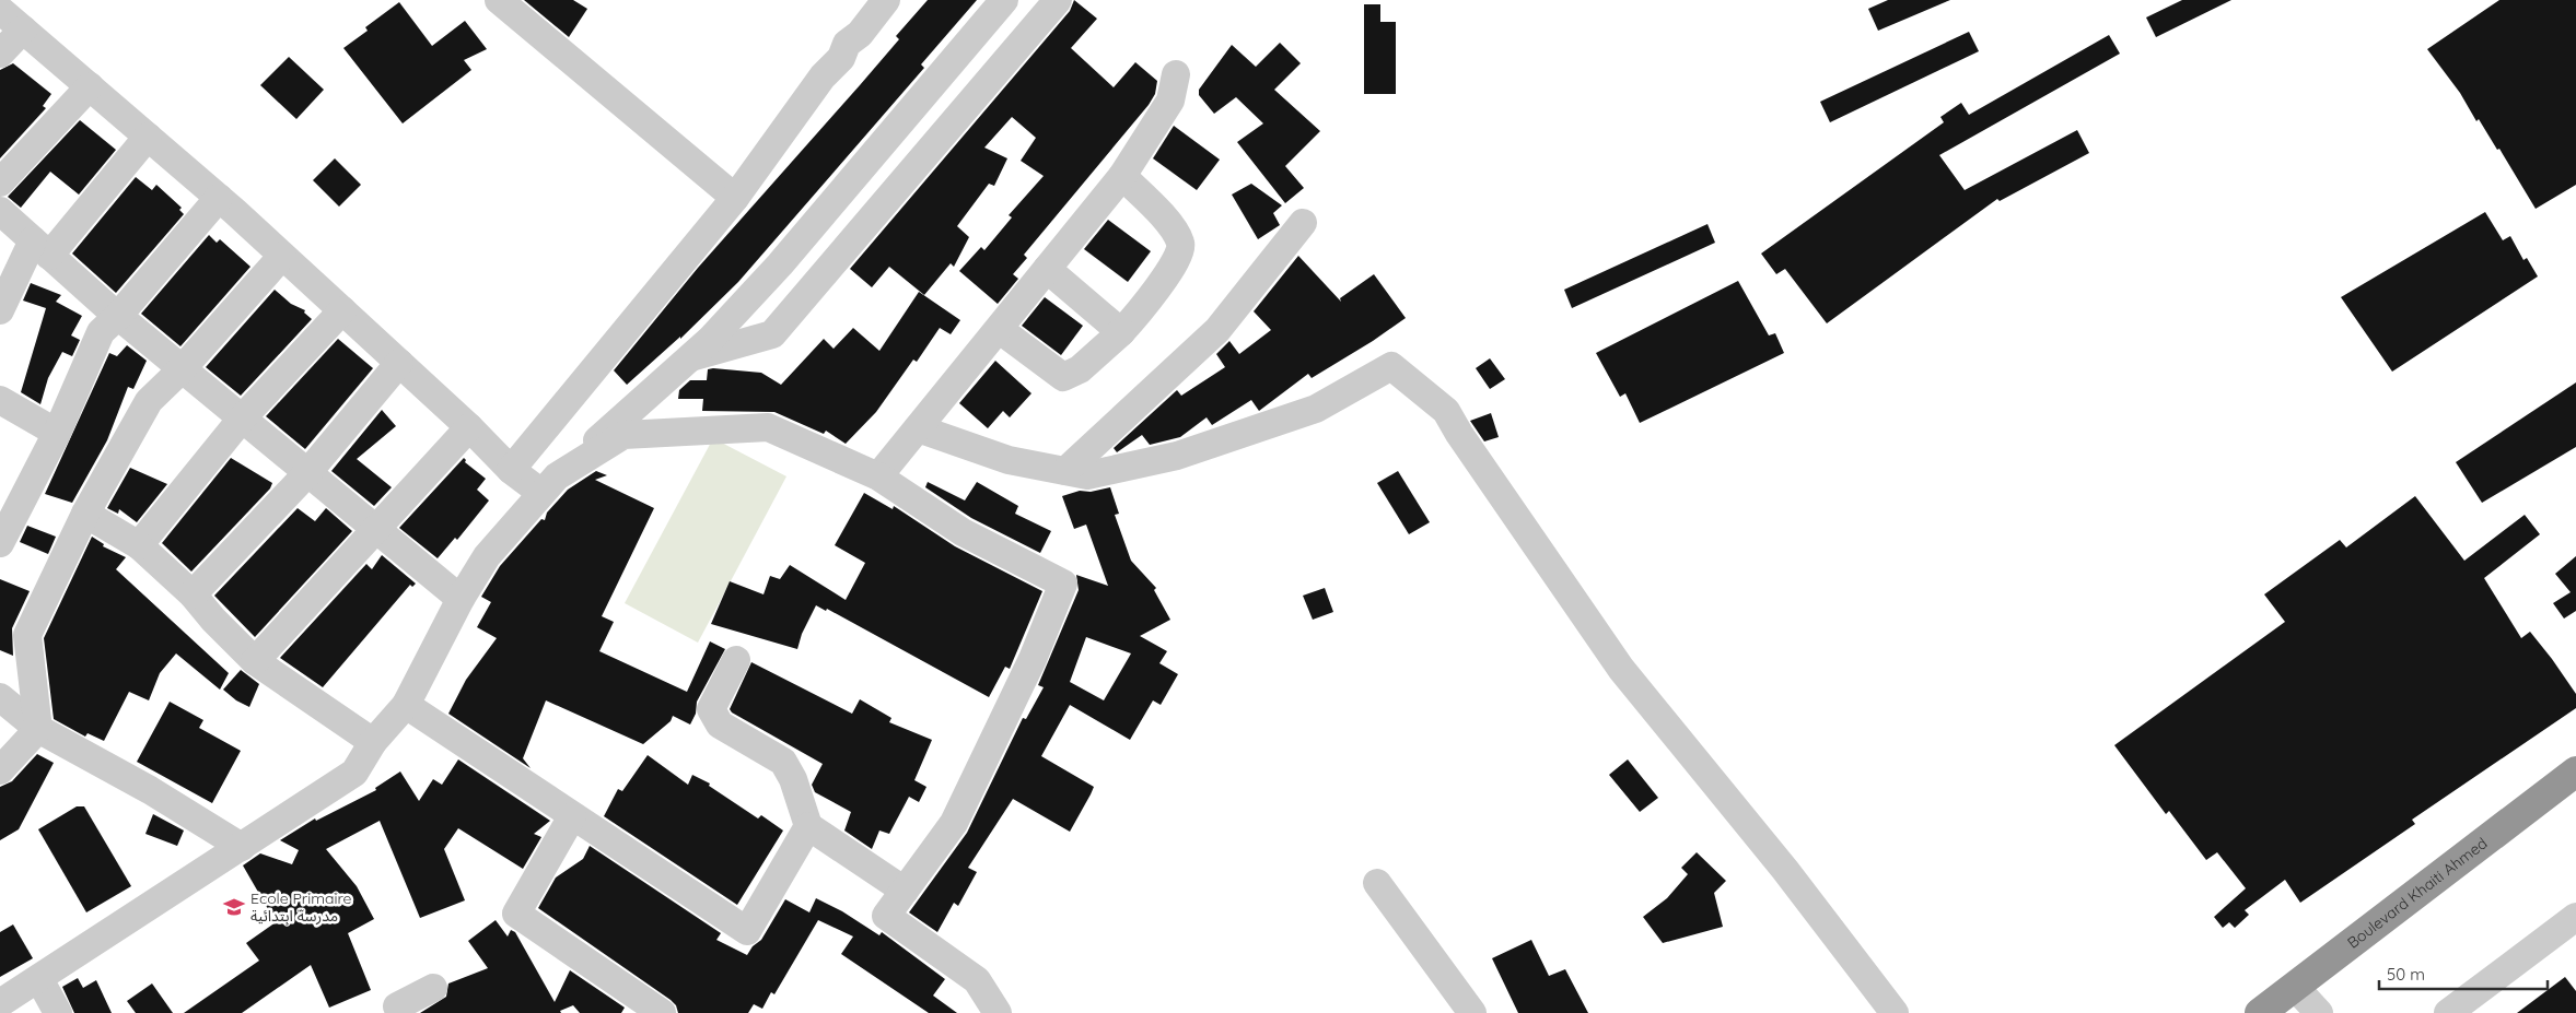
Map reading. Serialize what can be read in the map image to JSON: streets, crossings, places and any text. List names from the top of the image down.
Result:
{
  "streets": {
    "highway": ["Boulevard Khaiti Ahmed"]
  },
  "places": {
    "school or university": ["Ecole Primaire مدرسة ابتدائية"]
  },
  "scale_bar": "50 m"
}
